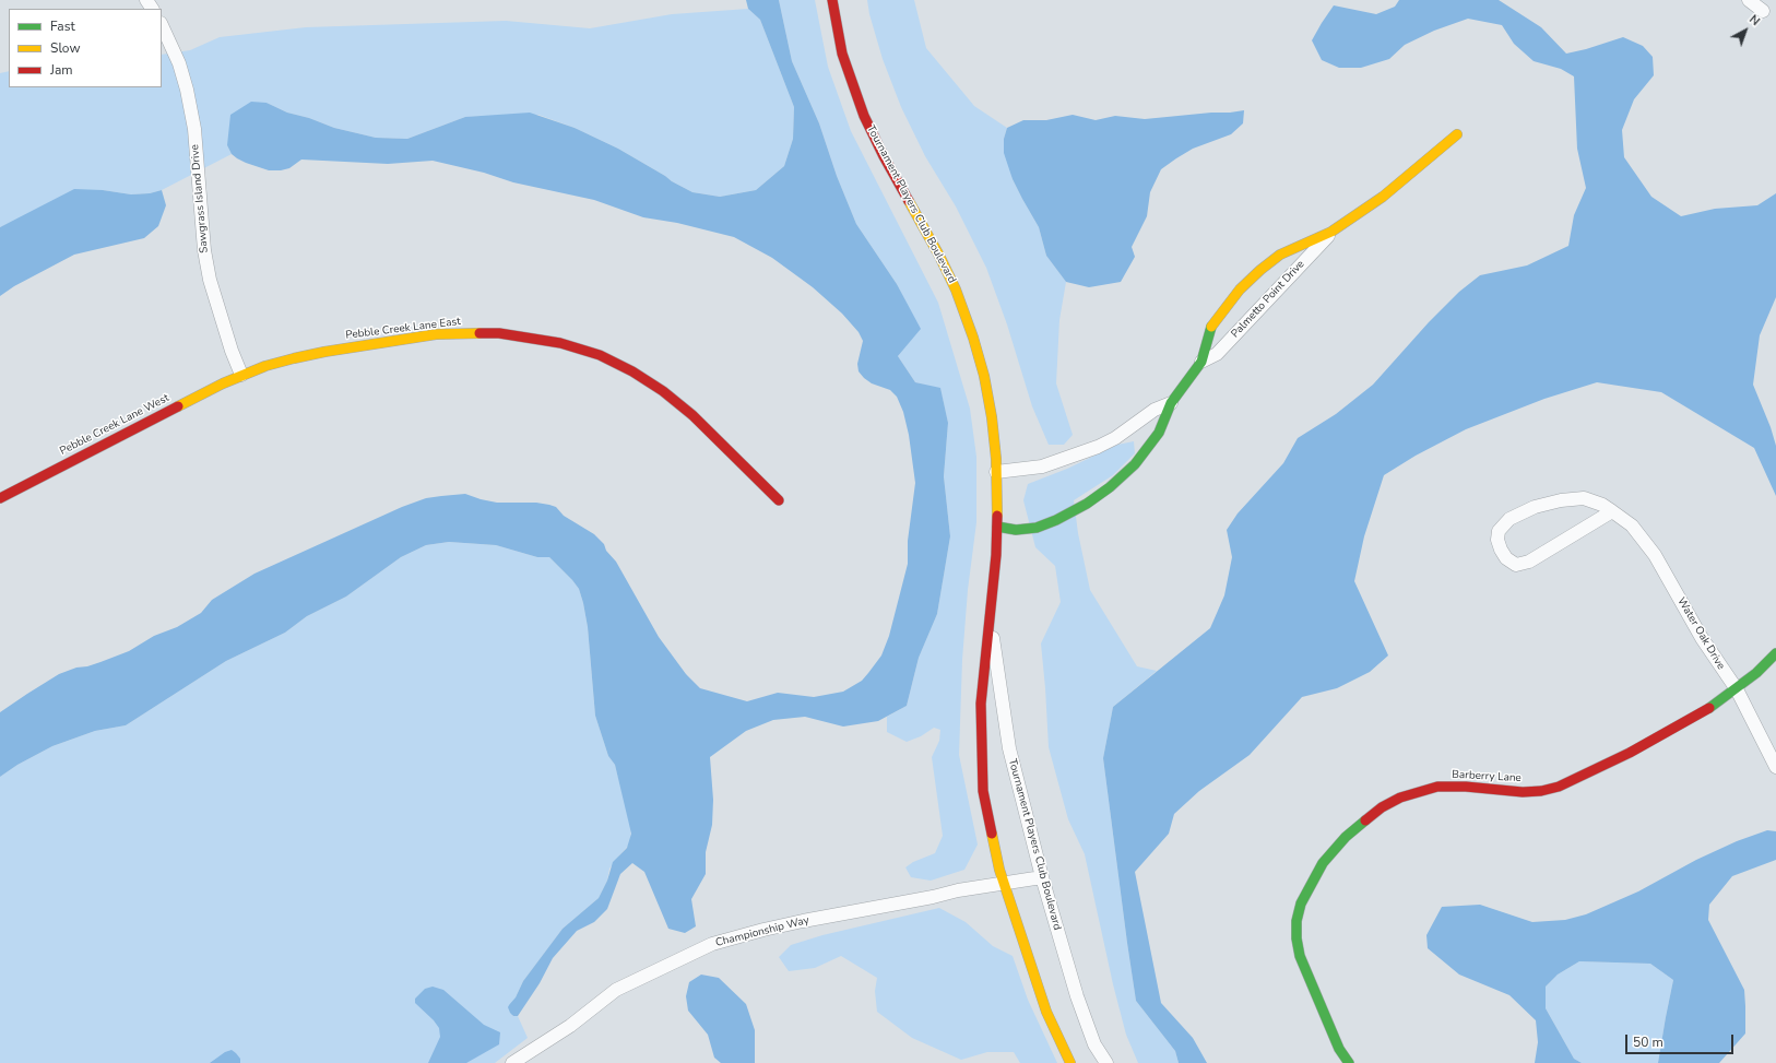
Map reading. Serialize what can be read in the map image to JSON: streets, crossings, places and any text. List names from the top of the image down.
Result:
{
  "streets": {
    "street": [
      "Sawgrass Island Drive",
      "Tournament Players Club Boulevard",
      "Palmetto Point Drive",
      "Pebble Creek Lane East",
      "Pebble Creek Lane West",
      "Water Oak Drive",
      "Barberry Lane",
      "Championship Way"
    ]
  },
  "crossings": [
    ["Sawgrass Island Drive", "Pebble Creek Lane East"],
    ["Sawgrass Island Drive", "Pebble Creek Lane West"],
    ["Tournament Players Club Boulevard", "Palmetto Point Drive"],
    ["Tournament Players Club Boulevard", "Championship Way"],
    ["Pebble Creek Lane East", "Pebble Creek Lane West"],
    ["Water Oak Drive", "Barberry Lane"]
  ],
  "legend": ["Fast", "Slow", "Jam"],
  "scale_bar": "50 m",
  "north": "top right"
}
